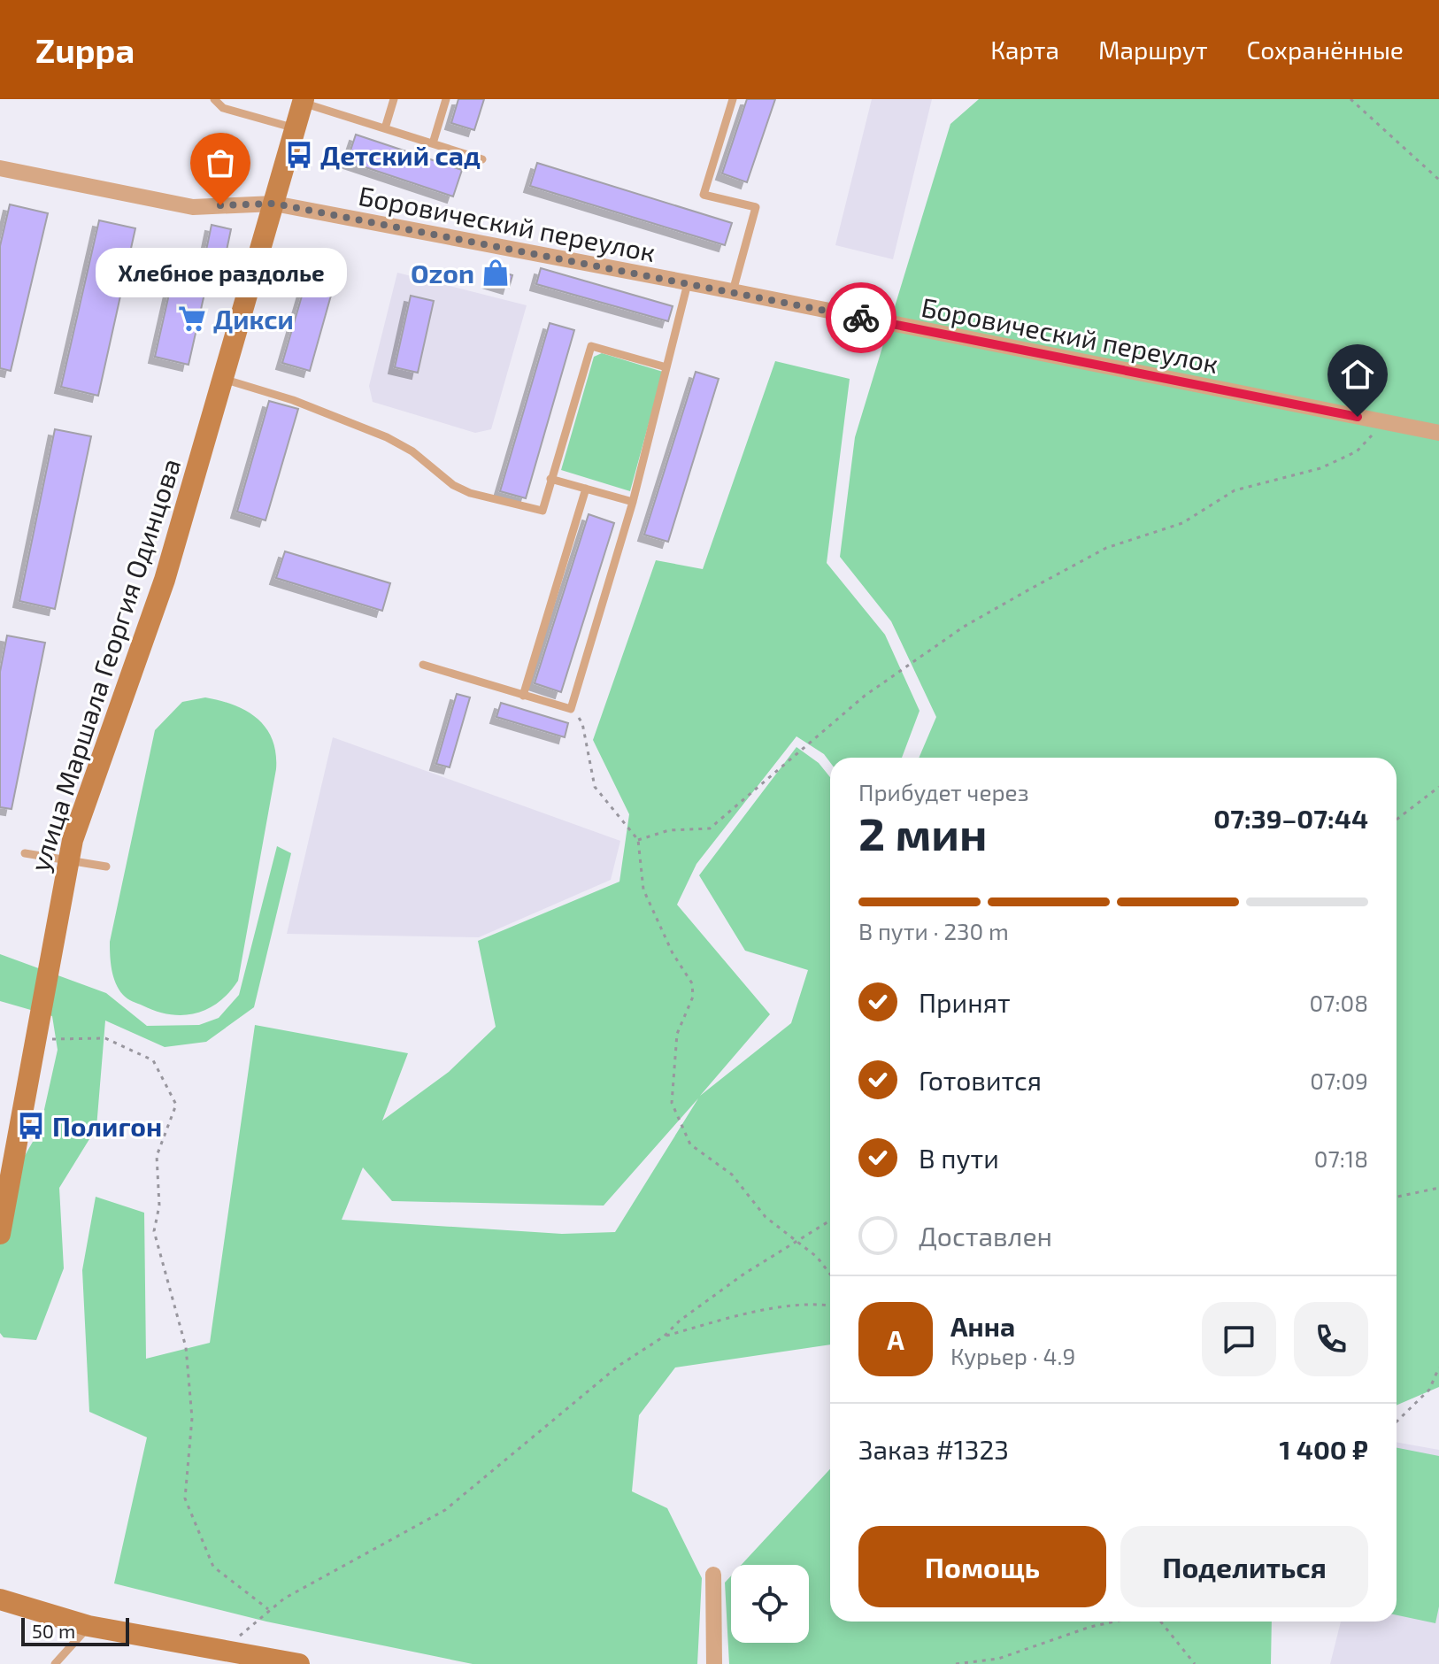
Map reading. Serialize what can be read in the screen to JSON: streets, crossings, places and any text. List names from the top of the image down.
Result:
{
  "streets": {
    "street": ["Боровический переулок", "улица Маршала Георгия Одинцова"]
  },
  "crossings": [
    ["Боровический переулок", "улица Маршала Георгия Одинцова"]
  ],
  "places": {
    "bus stop": ["Детский сад", "Полигон"],
    "other": ["Хлебное раздолье"],
    "shop": ["Ozon"],
    "supermarket": ["Дикси"]
  },
  "scale_bar": "50 m",
  "page": {
    "header": "Zuppa",
    "nav": ["Карта", "Маршрут", "Сохранённые"],
    "bubble": "Хлебное раздолье",
    "heading": ["2 мин", "Прибудет через", "07:39–07:44"],
    "panel": [
      "Анна",
      "Курьер · 4.9",
      "Заказ #1323",
      "1 400 ₽"
    ],
    "bar": "В пути · 230 m",
    "list": [
      ["Принят", "07:08"],
      ["Готовится", "07:09"],
      ["В пути", "07:18"],
      "Доставлен"
    ],
    "round": "А",
    "buttons": ["Помощь", "Поделиться"],
    "scale": "50 m"
  }
}
